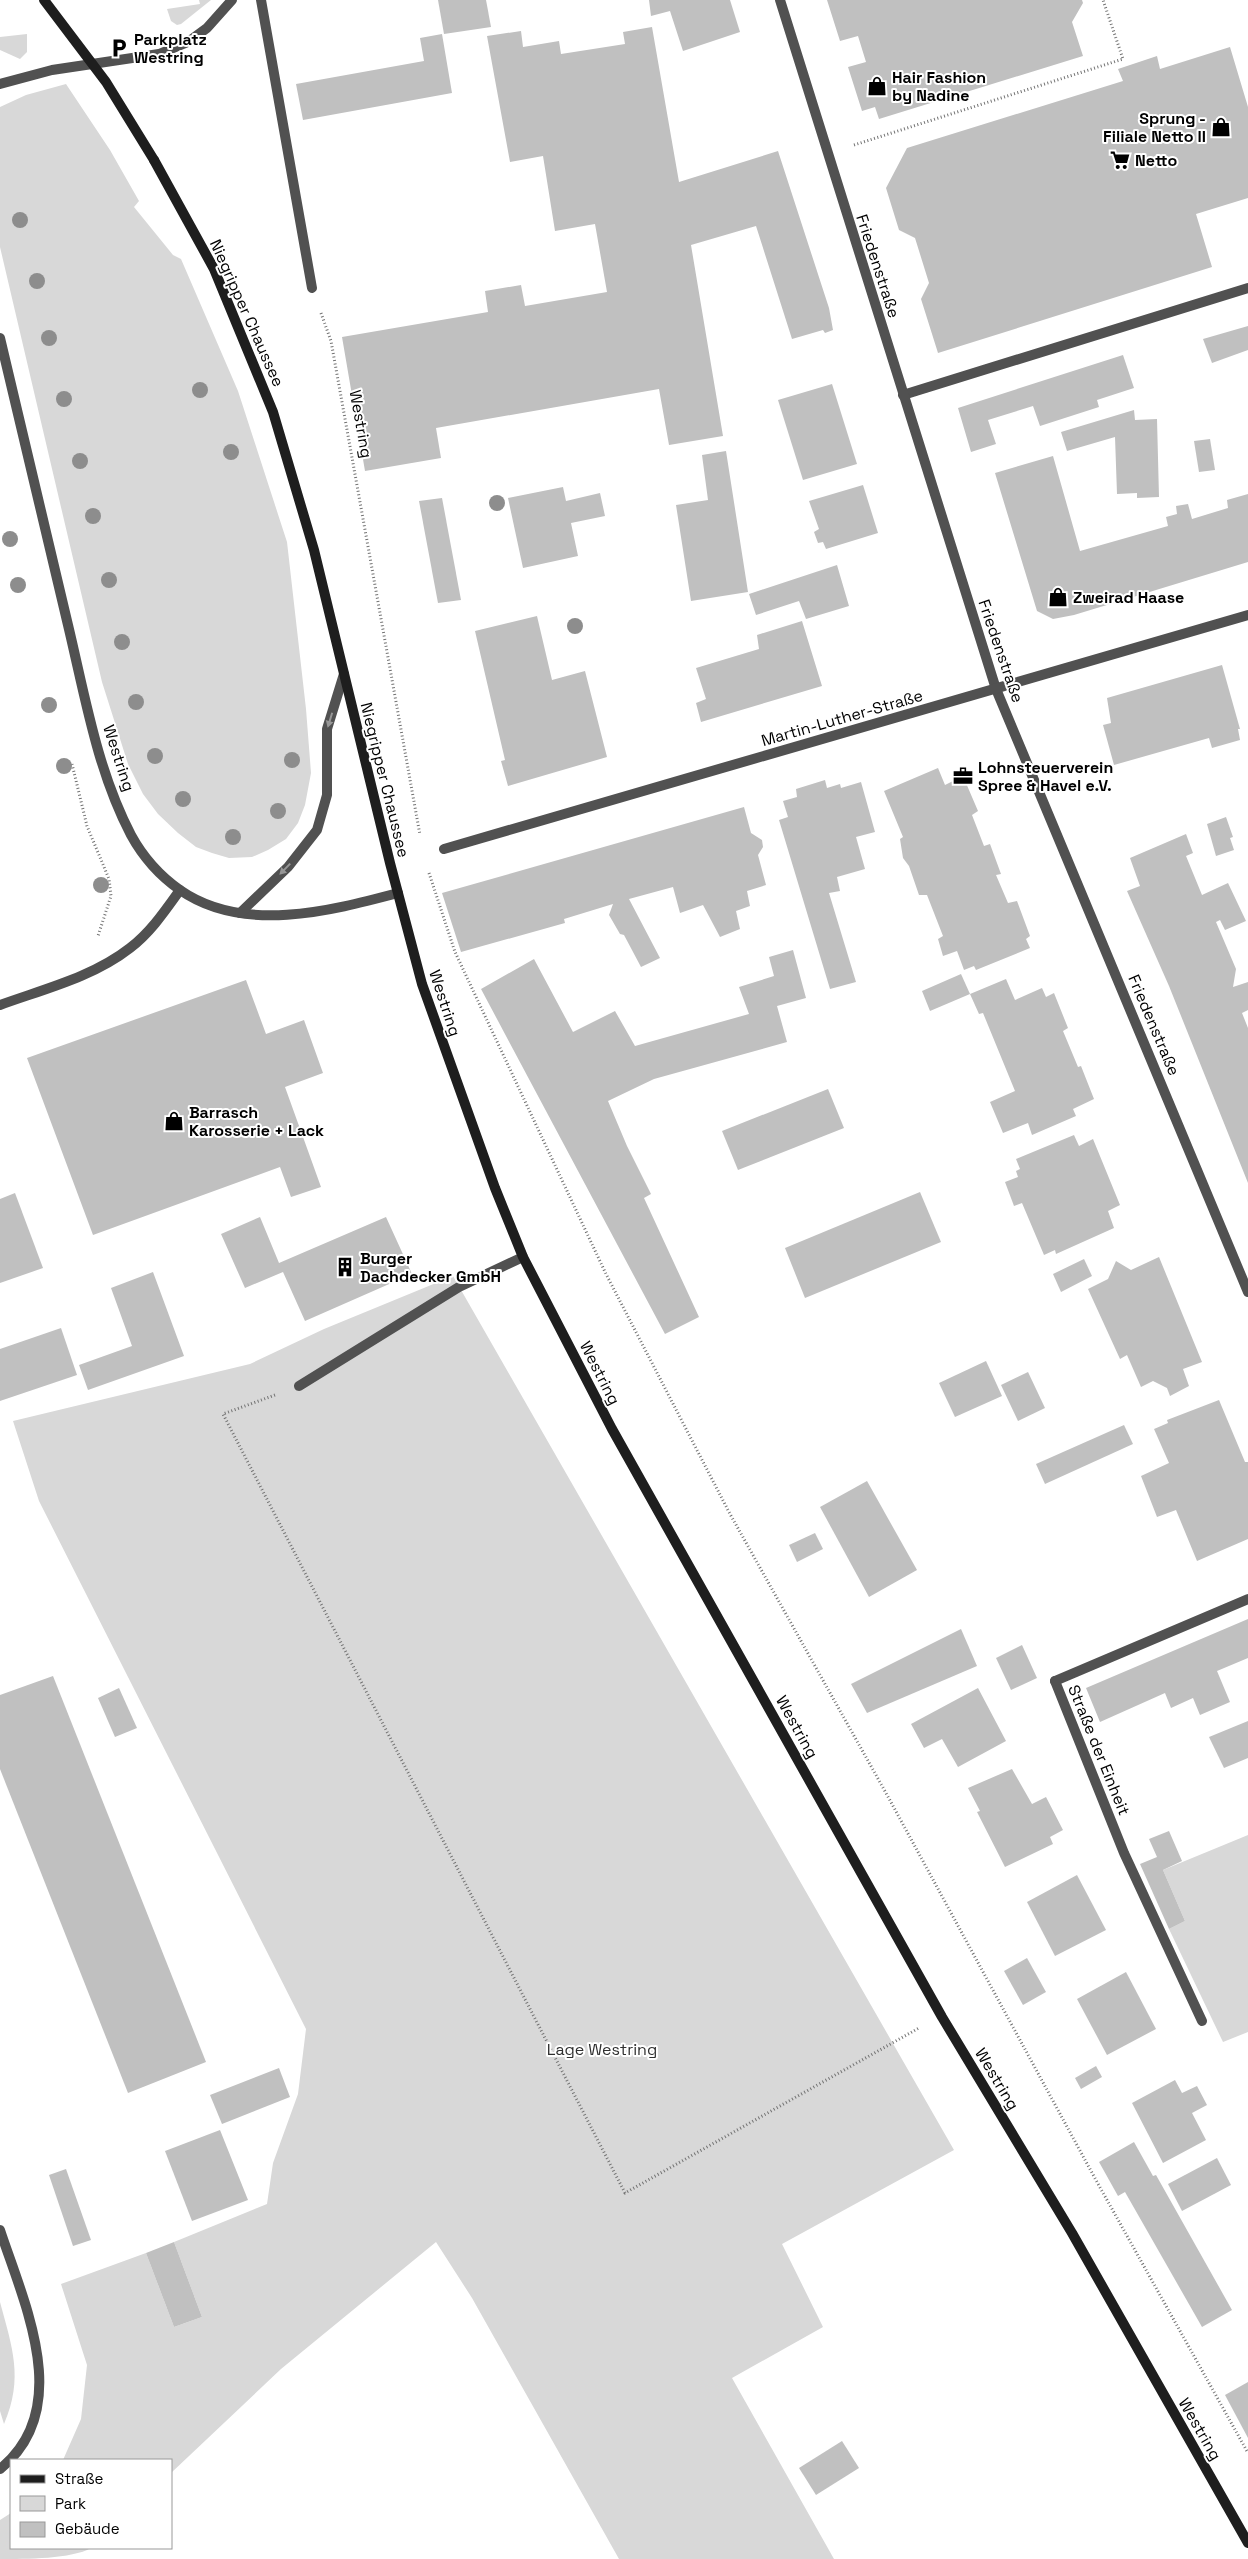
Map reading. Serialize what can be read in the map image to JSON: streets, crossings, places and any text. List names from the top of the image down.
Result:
{
  "streets": {
    "main road": ["Niegripper Chaussee", "Westring"],
    "street": ["Friedenstraße", "Martin-Luther-Straße", "Straße der Einheit"]
  },
  "crossings": [
    ["Friedenstraße", "Martin-Luther-Straße"],
    ["Niegripper Chaussee", "Westring"]
  ],
  "parks": ["Lage Westring"],
  "places": {
    "parking": ["Parkplatz Westring"],
    "shop": [
      "Hair Fashion by Nadine",
      "Sprung - Filiale Netto II",
      "Zweirad Haase",
      "Barrasch Karosserie + Lack"
    ],
    "supermarket": ["Netto"],
    "office": ["Lohnsteuerverein Spree & Havel e.V."],
    "building": ["Burger Dachdecker GmbH"]
  },
  "legend": ["Straße", "Park", "Gebäude"]
}
